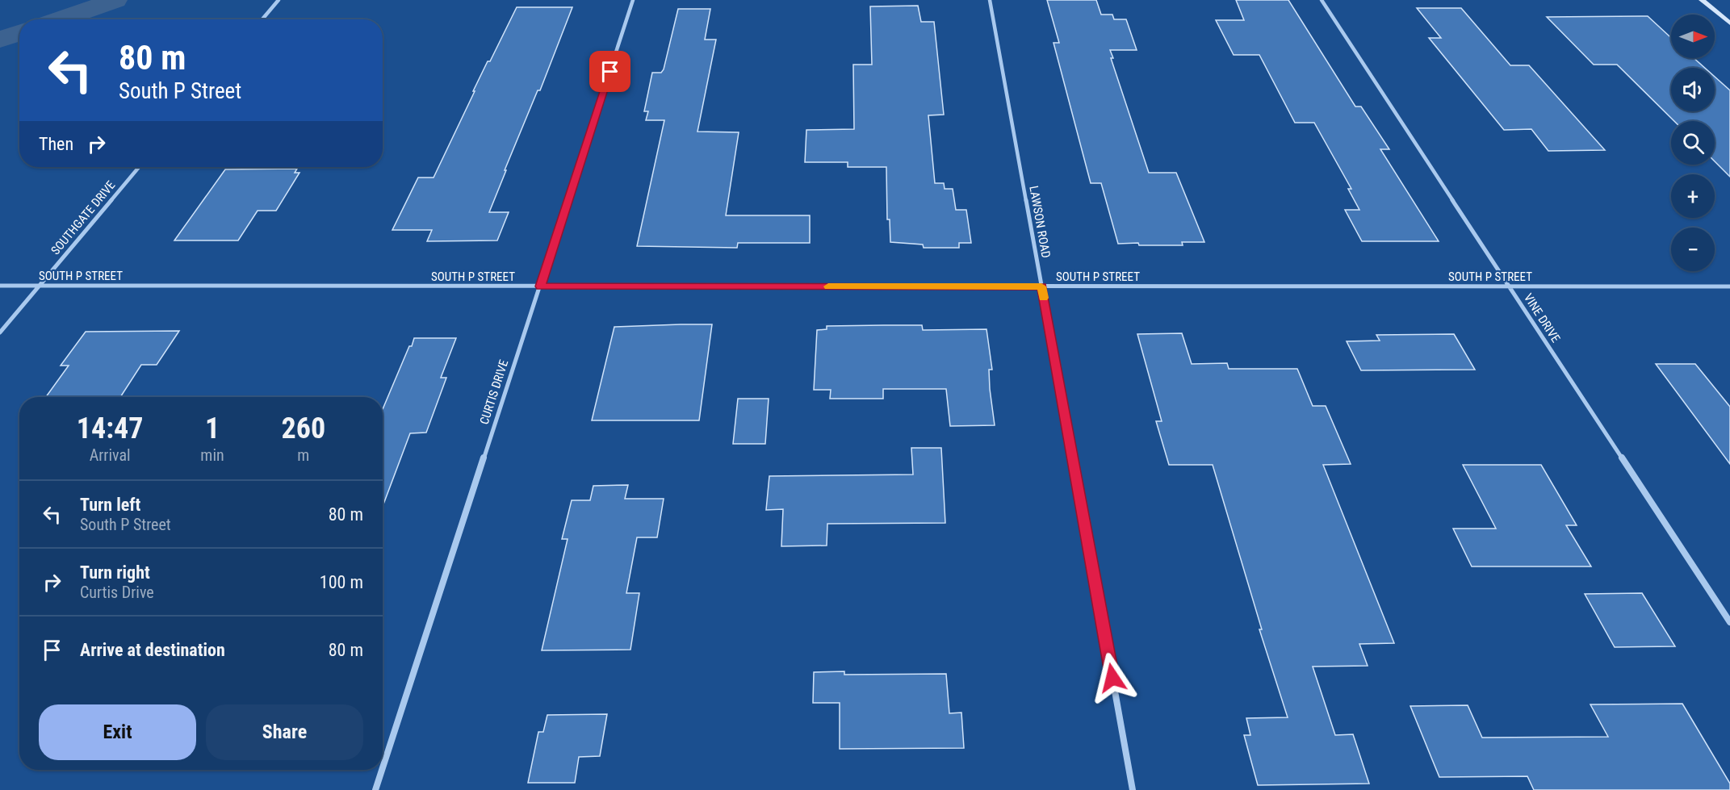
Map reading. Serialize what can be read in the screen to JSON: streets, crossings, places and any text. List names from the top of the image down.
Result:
{
  "streets": {
    "street": [
      "SOUTHGATE DRIVE",
      "LAWSON ROAD",
      "SOUTH P STREET",
      "VINE DRIVE",
      "CURTIS DRIVE"
    ]
  },
  "crossings": [
    ["SOUTHGATE DRIVE", "SOUTH P STREET"],
    ["LAWSON ROAD", "SOUTH P STREET"],
    ["SOUTH P STREET", "VINE DRIVE"],
    ["SOUTH P STREET", "CURTIS DRIVE"]
  ],
  "north": "right",
  "page": {
    "map_buttons": ["+", "−"],
    "turn": ["80 m", "South P Street"],
    "then": "Then",
    "eta": [
      "14:47",
      "Arrival",
      "1",
      "min",
      "260",
      "m"
    ],
    "list": [
      {
        "name": "Turn left",
        "note": "South P Street",
        "value": "80 m"
      },
      {
        "name": "Turn right",
        "note": "Curtis Drive",
        "value": "100 m"
      },
      {
        "name": "Arrive at destination",
        "value": "80 m"
      }
    ],
    "buttons": ["Exit", "Share"]
  }
}
